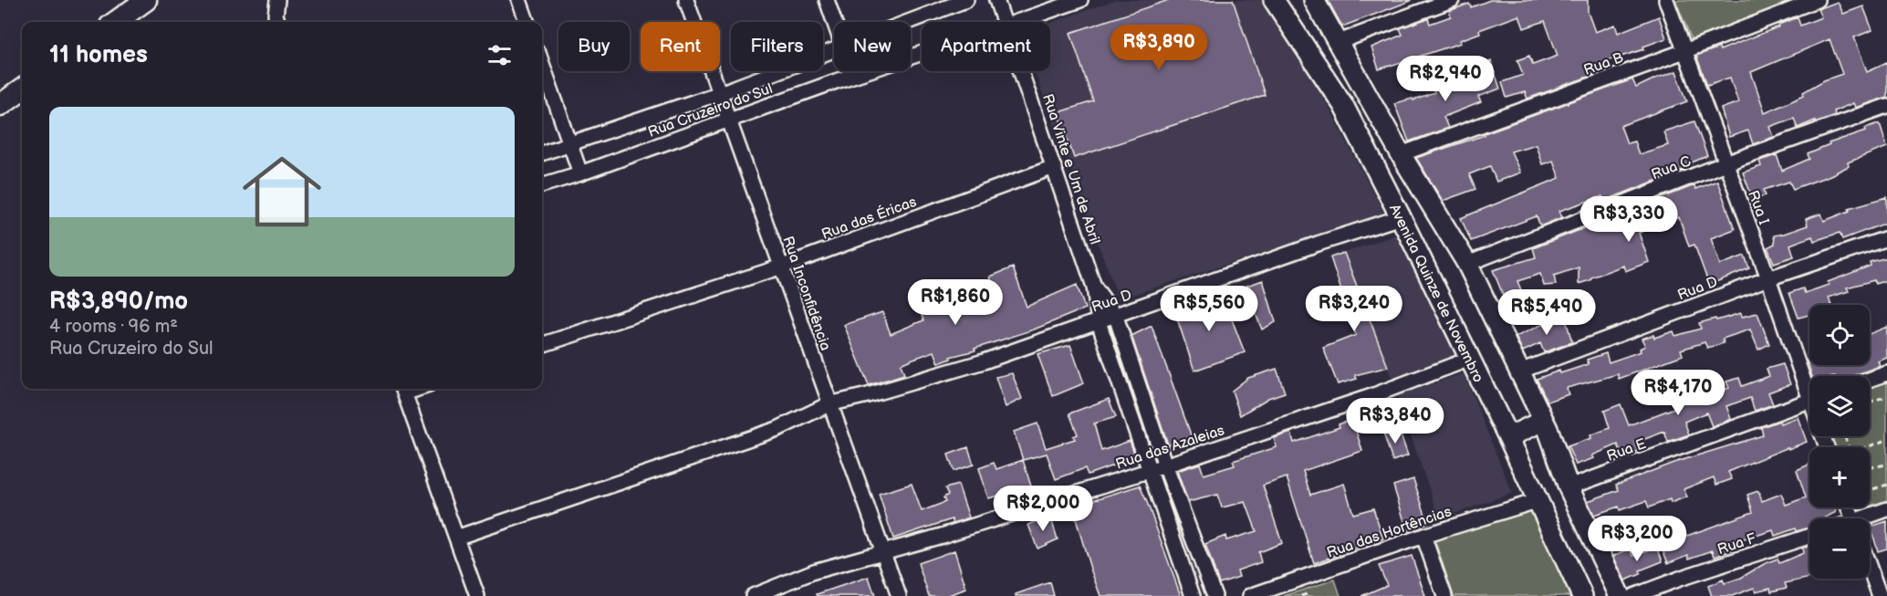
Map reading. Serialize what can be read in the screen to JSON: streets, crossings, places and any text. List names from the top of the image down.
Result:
{
  "streets": {
    "main road": ["Avenida Quinze de Novembro"],
    "street": [
      "Rua B",
      "Rua Cruzeiro do Sul",
      "Rua C",
      "Rua Vinte e Um de Abril",
      "Rua I",
      "Rua das Éricas",
      "Rua D",
      "Rua Inconfidência",
      "Rua das Azaleias",
      "Rua E",
      "Rua das Hortências",
      "Rua F"
    ]
  },
  "crossings": [
    ["Rua B", "Rua I"],
    ["Rua Cruzeiro do Sul", "Rua Inconfidência"],
    ["Rua C", "Rua I"],
    ["Rua Vinte e Um de Abril", "Rua das Éricas"],
    ["Rua Vinte e Um de Abril", "Rua D"],
    ["Rua Vinte e Um de Abril", "Rua das Azaleias"],
    ["Rua I", "Rua D"],
    ["Rua das Éricas", "Rua Inconfidência"],
    ["Rua D", "Rua Inconfidência"],
    ["Rua D", "Avenida Quinze de Novembro"],
    ["Rua Inconfidência", "Rua das Azaleias"],
    ["Avenida Quinze de Novembro", "Rua das Azaleias"],
    ["Avenida Quinze de Novembro", "Rua das Hortências"]
  ],
  "page": {
    "chip": [
      "Buy",
      "Rent",
      "Filters",
      "New",
      "Apartment"
    ],
    "heading": "11 homes",
    "price": [
      "R$3,890",
      "R$2,940",
      "R$3,330",
      "R$1,860",
      "R$5,560",
      "R$3,240",
      "R$5,490",
      "R$4,170",
      "R$3,840",
      "R$2,000",
      "R$3,200"
    ],
    "list": [
      {
        "name": "R$3,890/mo",
        "note": "4 rooms · 96 m² · Rua Cruzeiro do Sul"
      }
    ],
    "map_buttons": ["+", "−"]
  }
}
